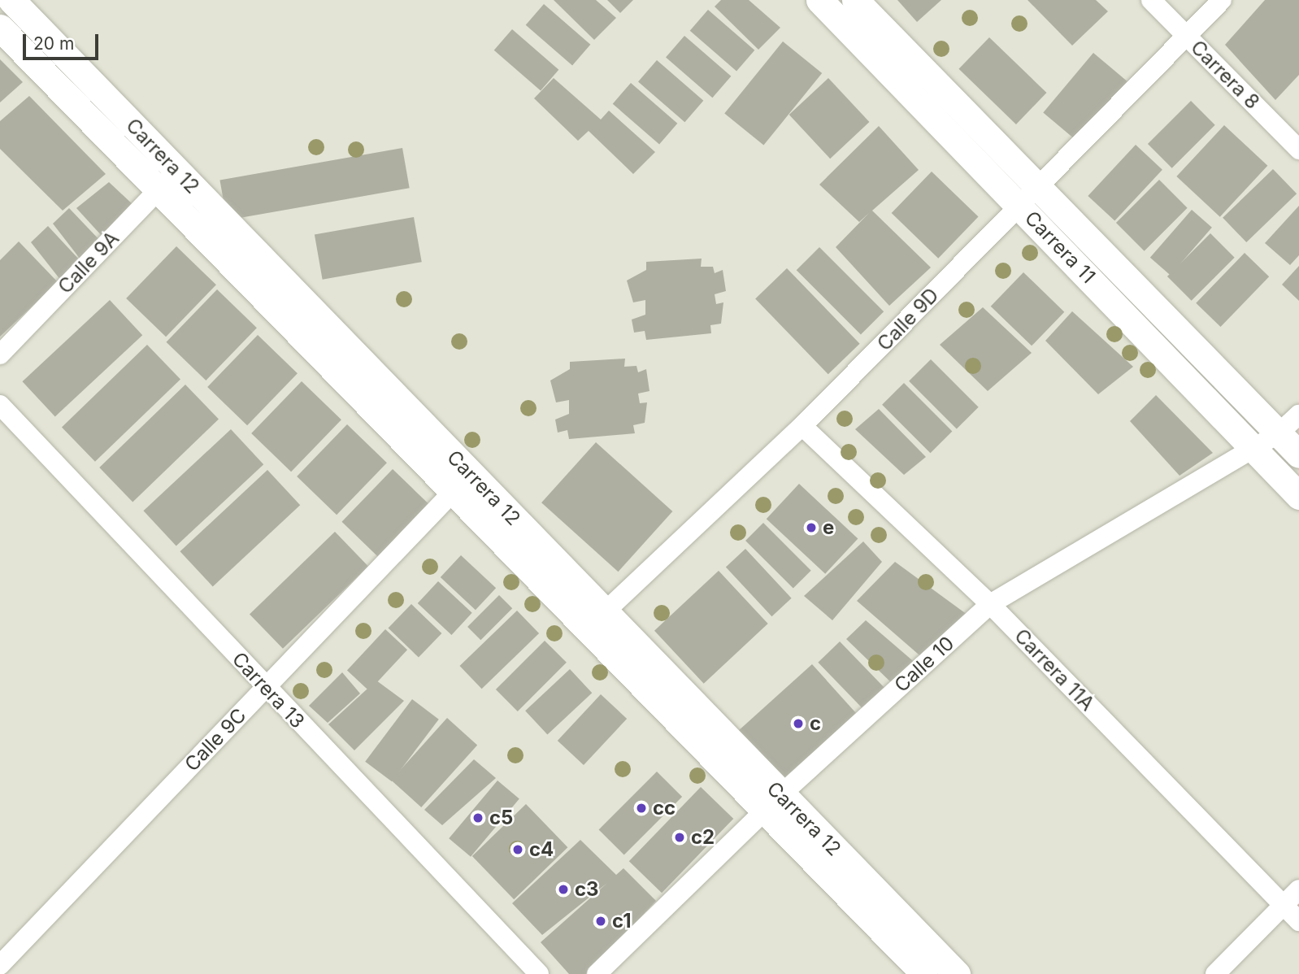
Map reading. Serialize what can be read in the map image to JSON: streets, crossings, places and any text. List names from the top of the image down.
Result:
{
  "streets": {
    "street": [
      "Carrera 8",
      "Carrera 12",
      "Carrera 11",
      "Calle 9A",
      "Calle 9D",
      "Calle 10",
      "Carrera 11A",
      "Carrera 13",
      "Calle 9C"
    ]
  },
  "crossings": [
    ["Carrera 8", "Calle 9D"],
    ["Carrera 12", "Calle 9A"],
    ["Carrera 12", "Calle 9D"],
    ["Carrera 12", "Calle 10"],
    ["Carrera 12", "Calle 9C"],
    ["Carrera 11", "Calle 9D"],
    ["Carrera 11", "Calle 10"],
    ["Calle 9D", "Carrera 11A"],
    ["Calle 10", "Carrera 11A"],
    ["Carrera 13", "Calle 9C"]
  ],
  "places": [
    "e",
    "c",
    "cc",
    "c5",
    "c2",
    "c4",
    "c3",
    "c1"
  ],
  "scale_bar": "20 m"
}
